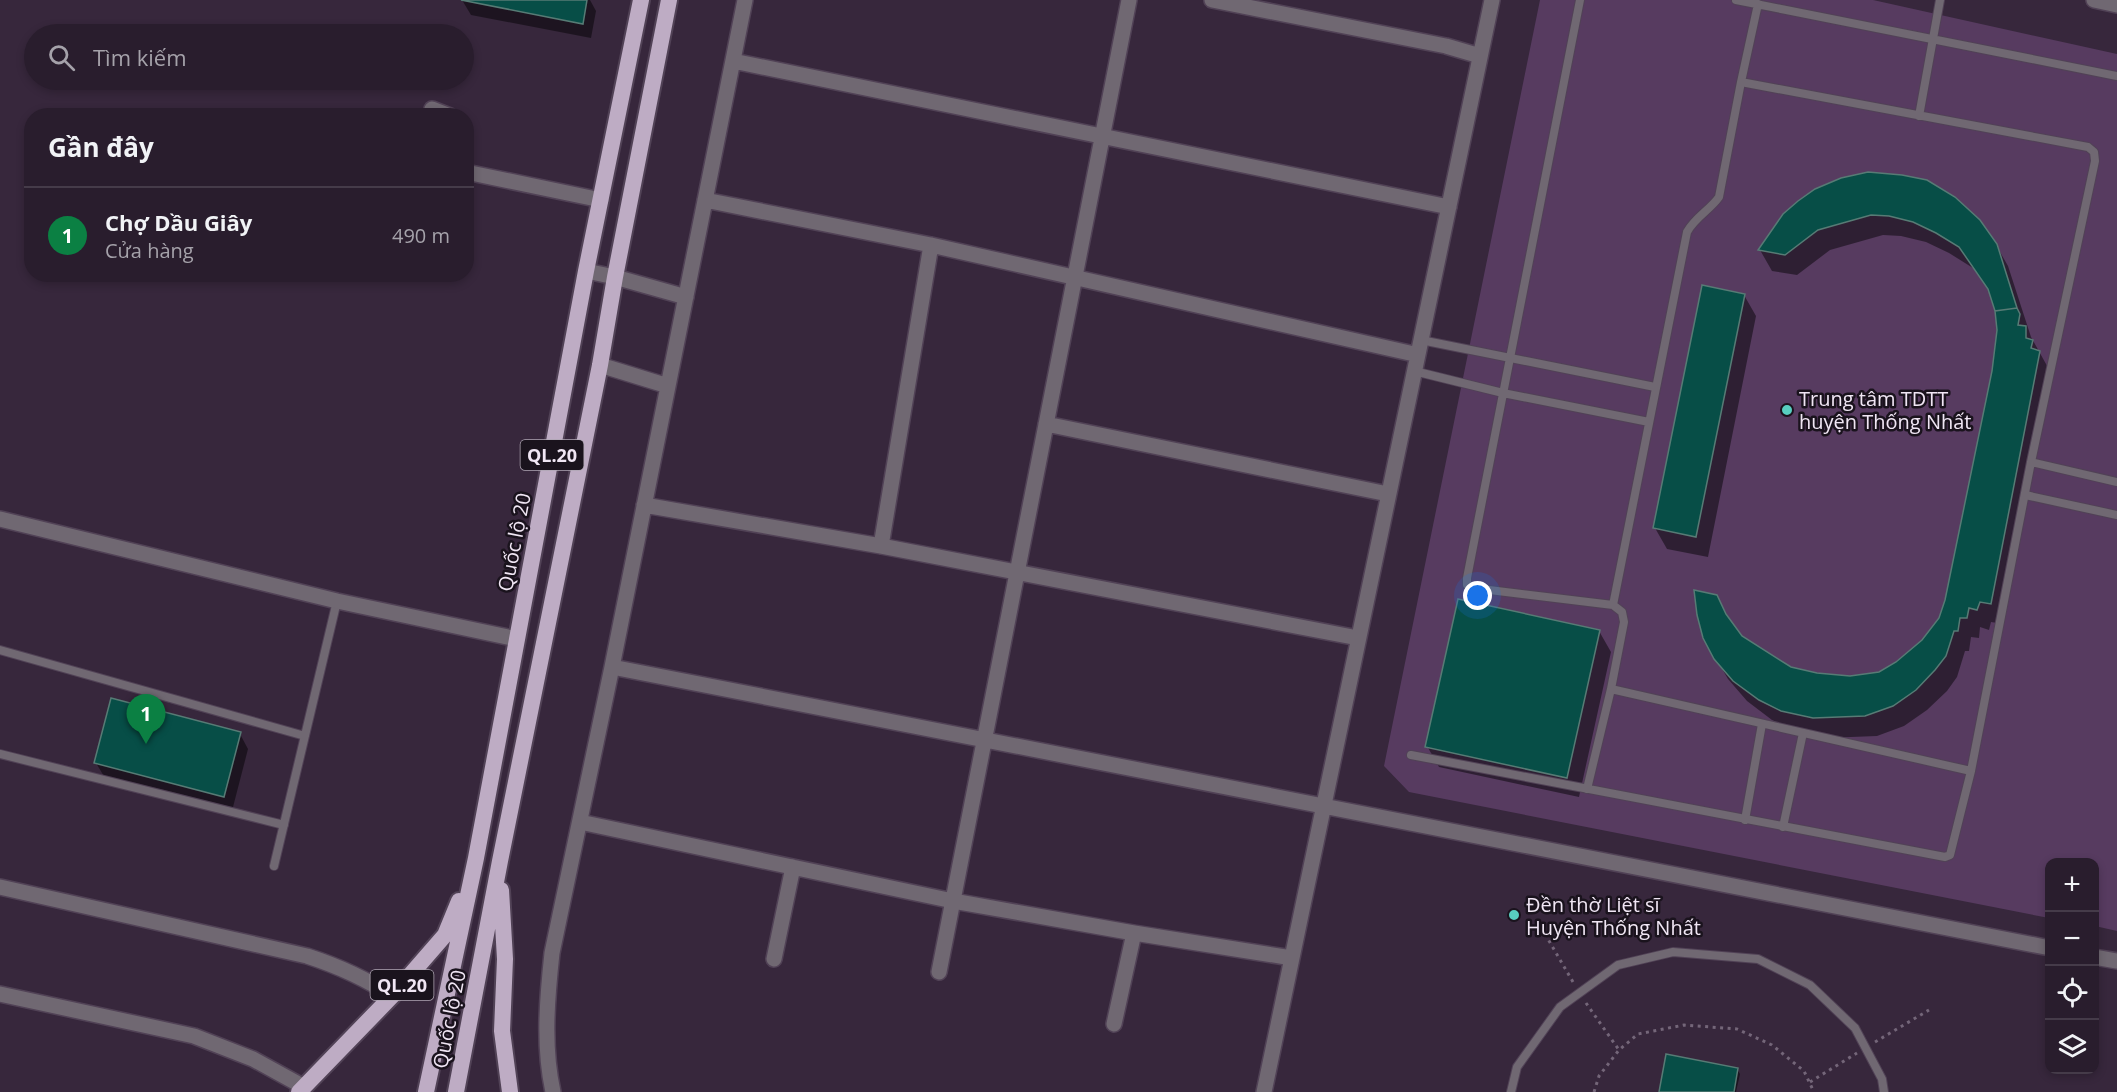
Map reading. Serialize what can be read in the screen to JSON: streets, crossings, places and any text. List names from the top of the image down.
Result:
{
  "streets": {
    "highway": ["QL.20", "Quốc lộ 20"]
  },
  "crossings": [
    ["QL.20", "Quốc lộ 20"]
  ],
  "places": ["Trung tâm TDTT huyện Thống Nhất", "Đền thờ Liệt sĩ Huyện Thống Nhất"],
  "page": {
    "search": "Tìm kiếm",
    "heading": "Gần đây",
    "list": [
      {
        "mark": "1",
        "name": "Chợ Dầu Giây",
        "note": "Cửa hàng",
        "value": "490 m"
      }
    ],
    "pins": "1",
    "map_buttons": ["+", "−"]
  }
}
